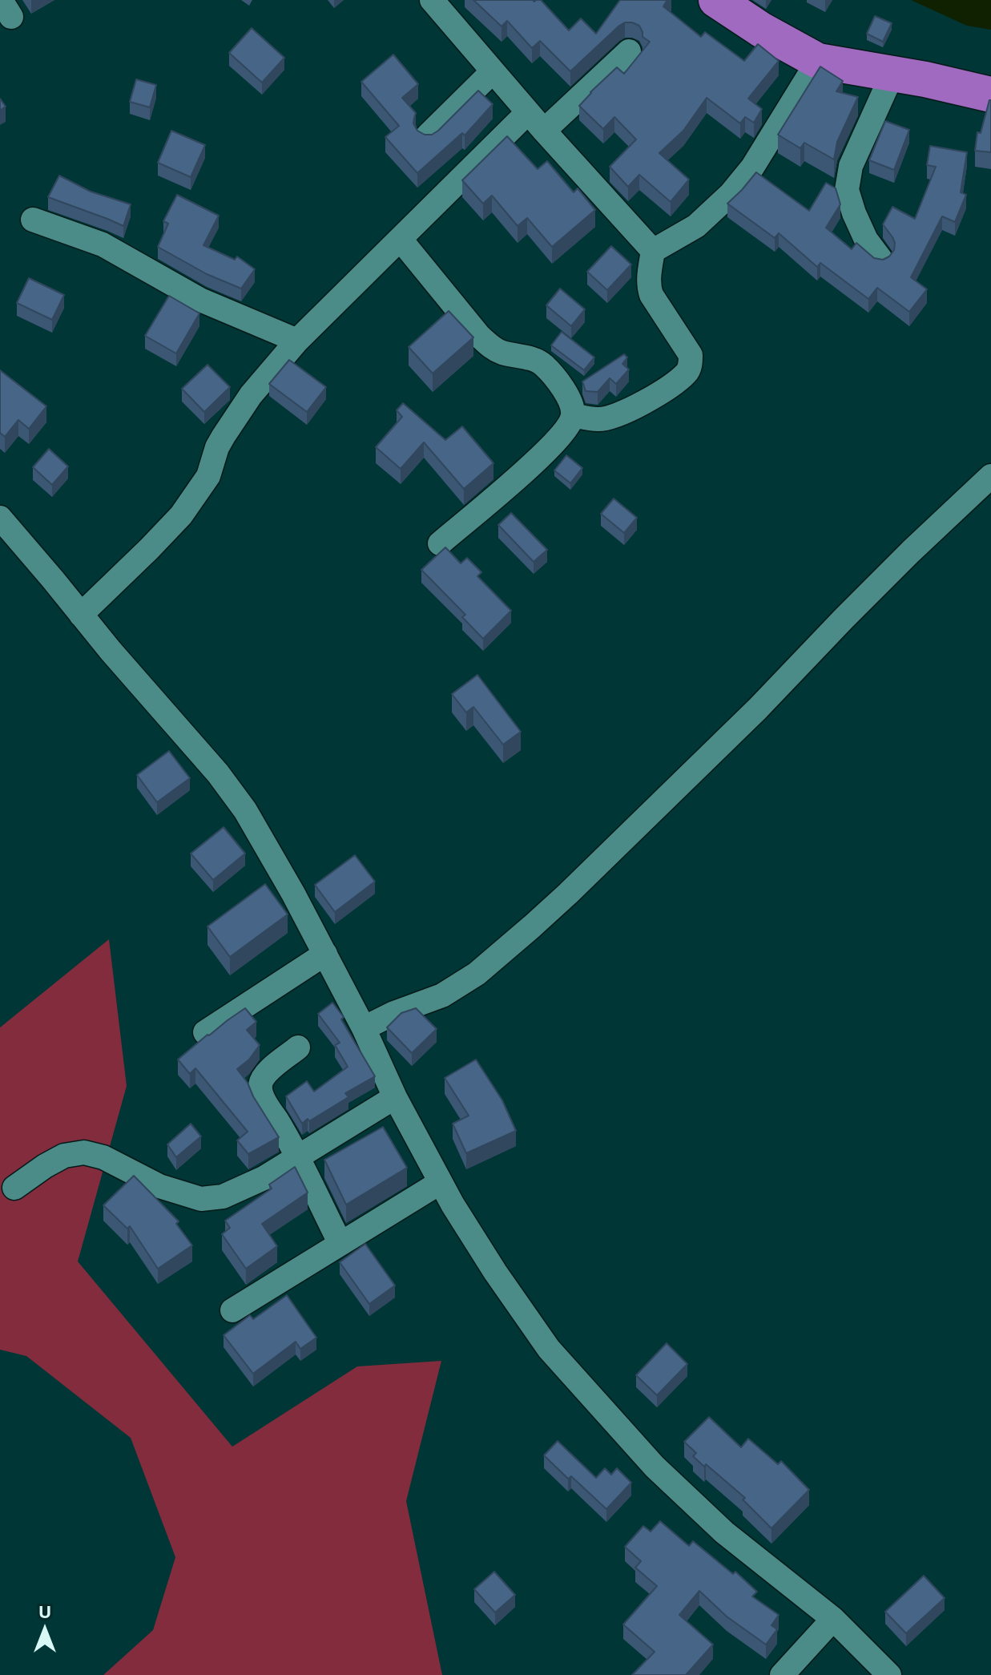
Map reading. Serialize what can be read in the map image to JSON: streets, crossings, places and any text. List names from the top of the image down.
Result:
{
  "north": "top"
}
